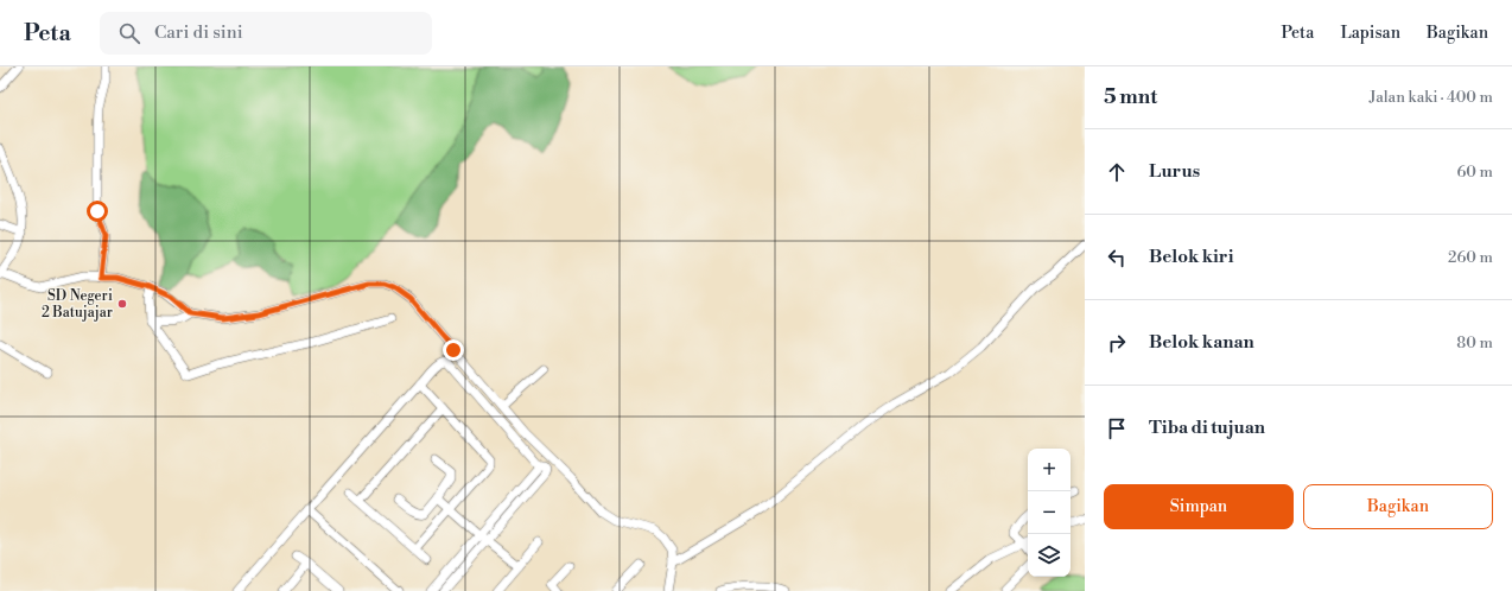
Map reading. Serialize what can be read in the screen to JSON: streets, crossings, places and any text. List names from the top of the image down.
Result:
{
  "places": ["SD Negeri 2 Batujajar"],
  "page": {
    "header": "Peta",
    "search": "Cari di sini",
    "nav": ["Peta", "Lapisan", "Bagikan"],
    "heading": ["5 mnt", "Jalan kaki · 400 m"],
    "list": [
      ["Lurus", "60 m"],
      ["Belok kiri", "260 m"],
      ["Belok kanan", "80 m"],
      "Tiba di tujuan"
    ],
    "map_buttons": ["+", "−"],
    "buttons": ["Simpan", "Bagikan"]
  }
}
